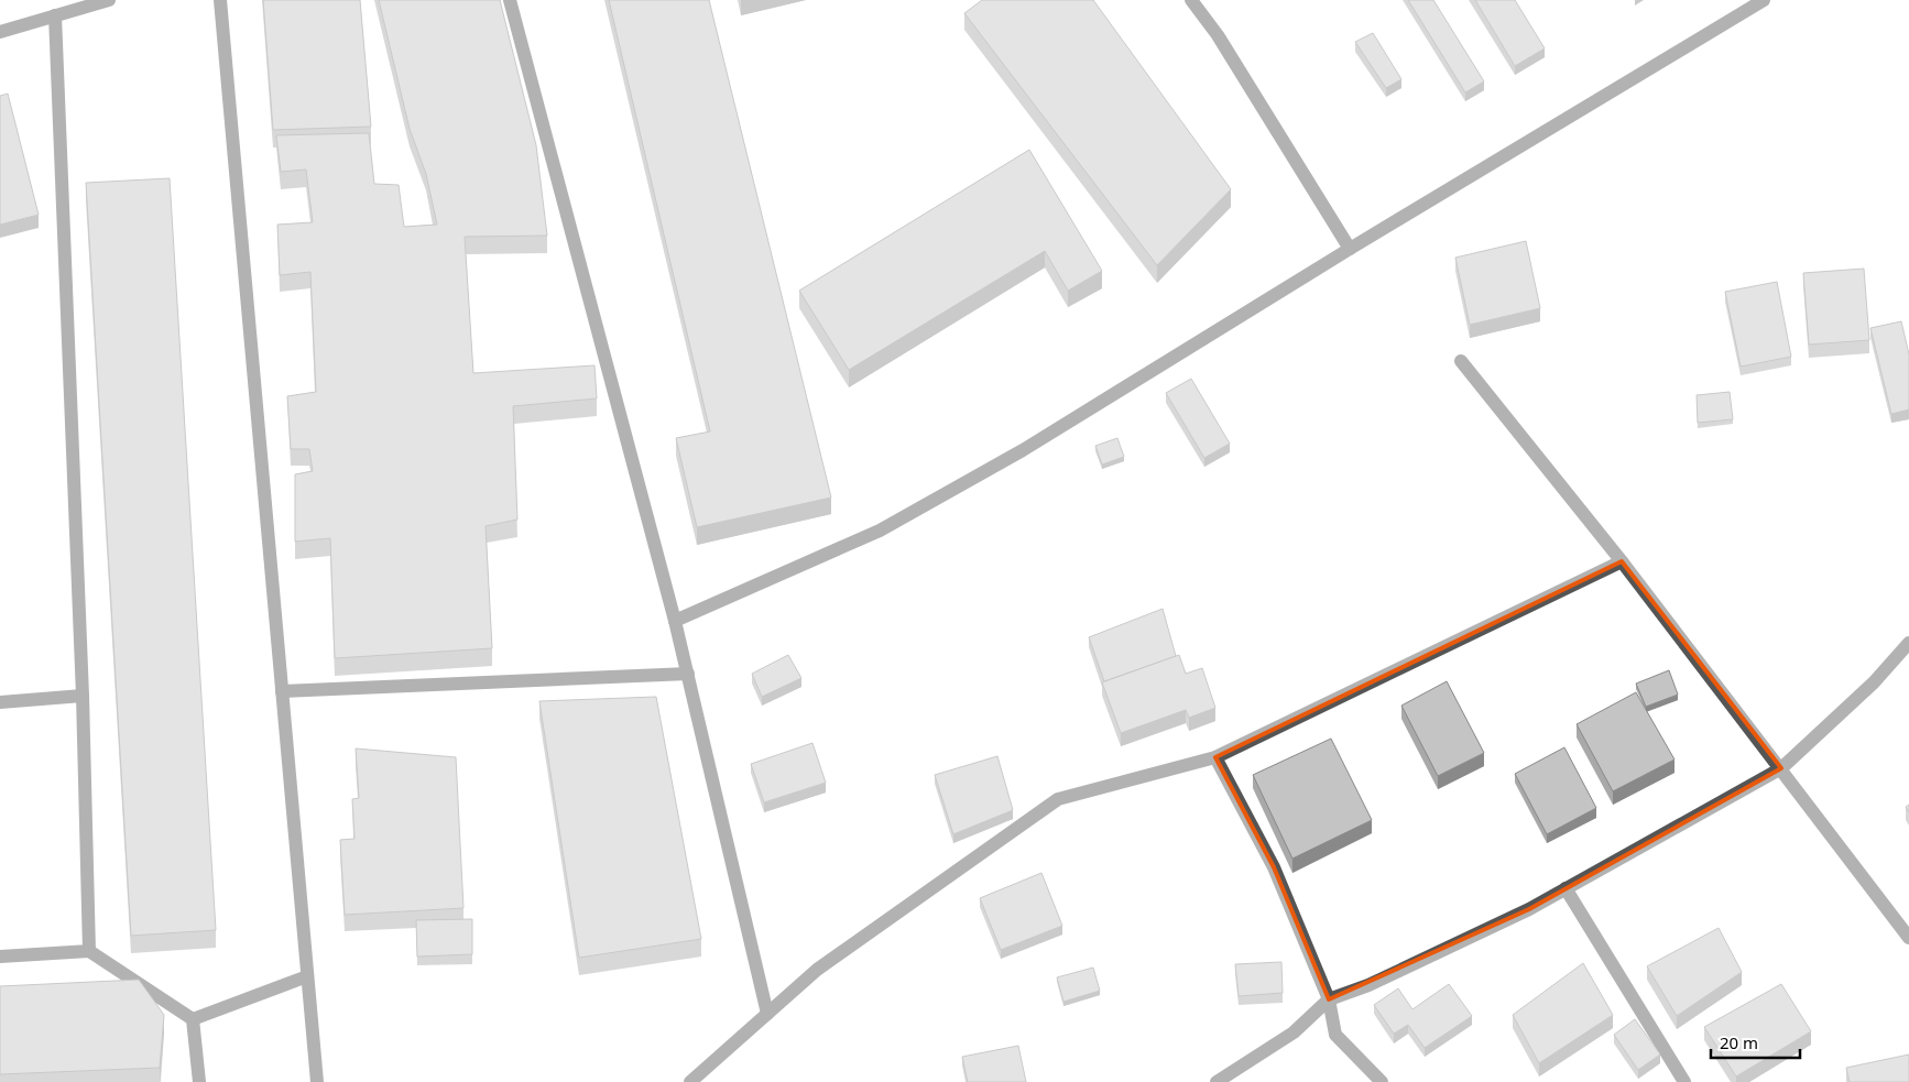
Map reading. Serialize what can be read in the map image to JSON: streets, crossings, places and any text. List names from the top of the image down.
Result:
{
  "scale_bar": "20 m"
}
